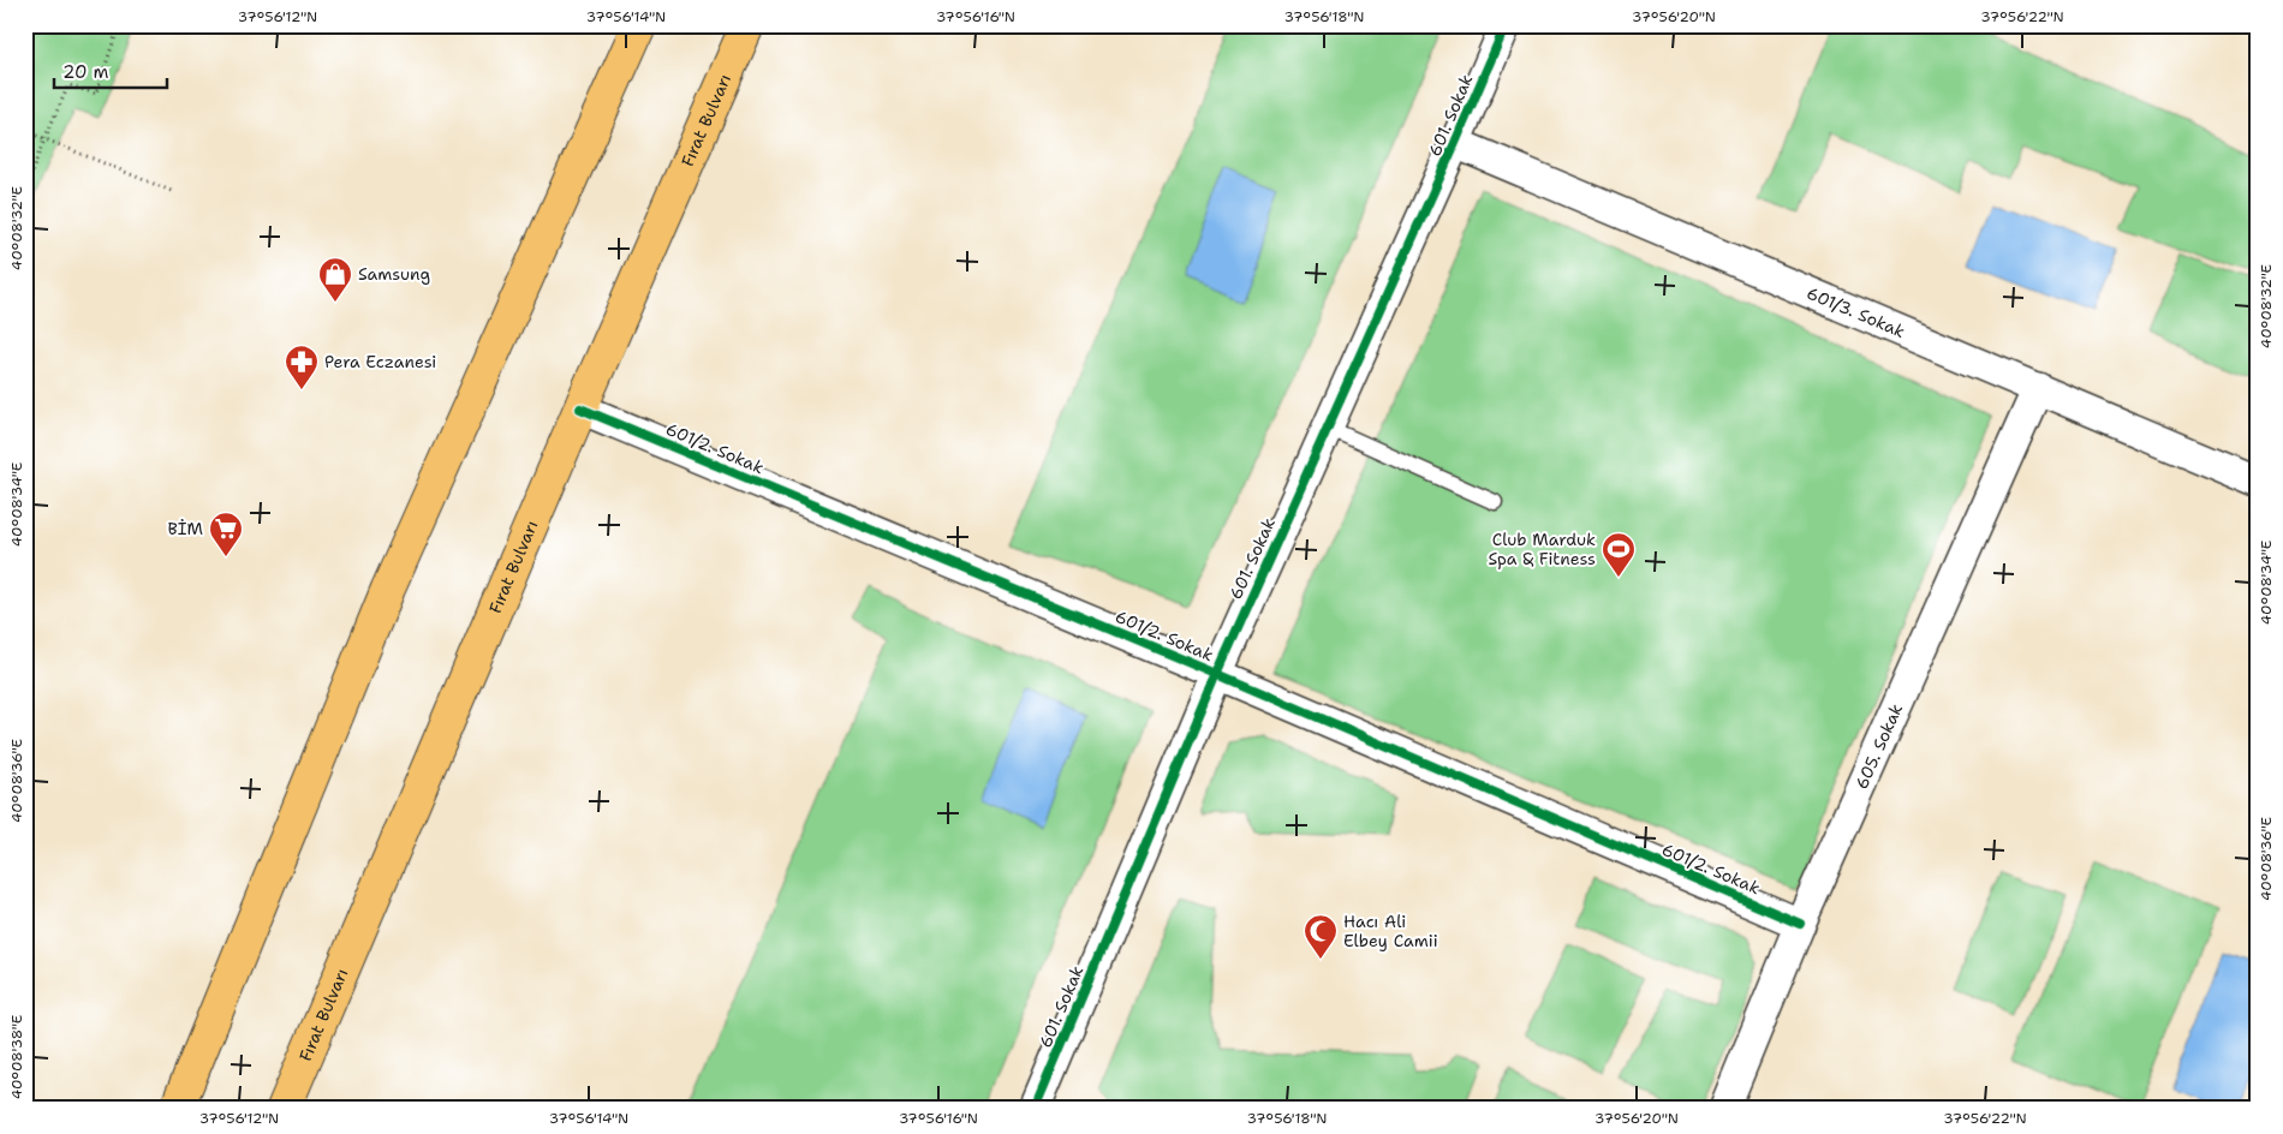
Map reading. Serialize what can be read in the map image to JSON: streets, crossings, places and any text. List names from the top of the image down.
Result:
{
  "streets": {
    "main road": ["Fırat Bulvarı"],
    "street": [
      "601. Sokak",
      "601/3. Sokak",
      "601/2. Sokak",
      "605. Sokak"
    ]
  },
  "crossings": [
    ["601. Sokak", "601/3. Sokak"],
    ["601. Sokak", "601/2. Sokak"],
    ["Fırat Bulvarı", "601/2. Sokak"],
    ["601/3. Sokak", "605. Sokak"],
    ["601/2. Sokak", "605. Sokak"]
  ],
  "places": {
    "shop": ["Samsung"],
    "pharmacy": ["Pera Eczanesi"],
    "supermarket": ["BİM"],
    "sports": ["Club Marduk Spa & Fitness"],
    "mosque": ["Hacı Ali Elbey Camii"]
  },
  "scale_bar": "20 m",
  "coordinates": [
    "37°56'12\"N",
    "37°56'14\"N",
    "37°56'16\"N",
    "37°56'18\"N",
    "37°56'20\"N",
    "37°56'22\"N",
    "40°08'32\"E",
    "40°08'34\"E",
    "40°08'36\"E",
    "40°08'38\"E"
  ]
}
